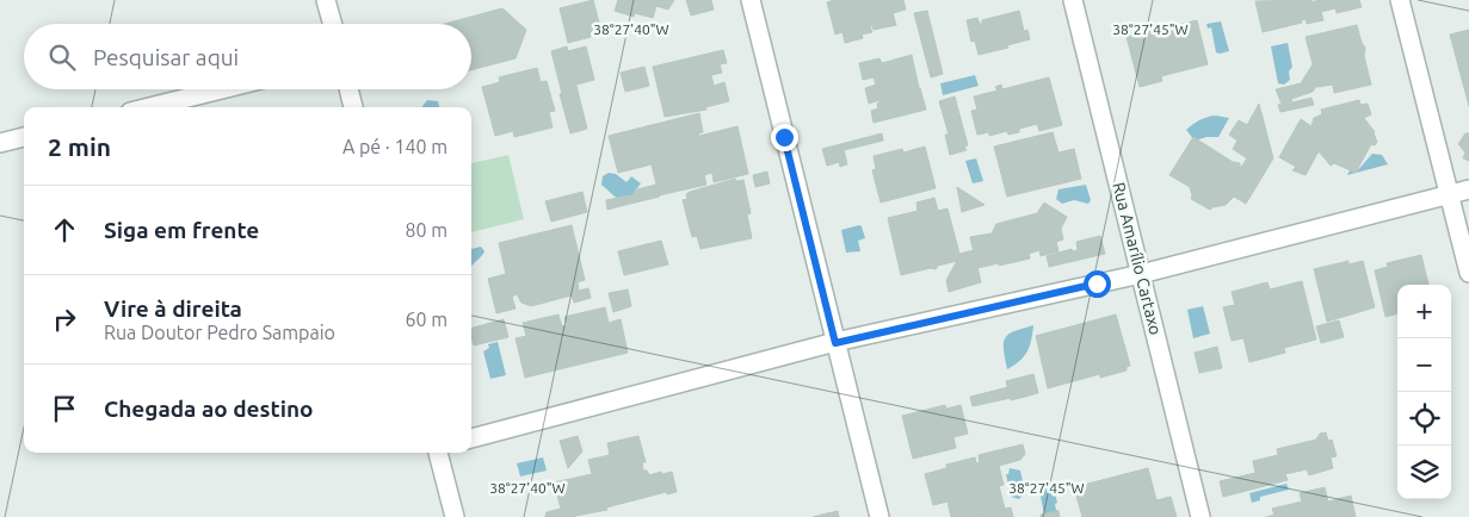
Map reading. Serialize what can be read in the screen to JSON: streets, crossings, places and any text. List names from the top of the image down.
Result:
{
  "streets": {
    "street": ["Rua Amarílio Cartaxo"]
  },
  "page": {
    "search": "Pesquisar aqui",
    "heading": ["2 min", "A pé · 140 m"],
    "list": [
      ["Siga em frente", "80 m"],
      ["Vire à direita", "Rua Doutor Pedro Sampaio", "60 m"],
      "Chegada ao destino"
    ],
    "map_buttons": ["+", "−"]
  },
  "coordinates": ["38°27'40\"W", "38°27'45\"W"]
}
